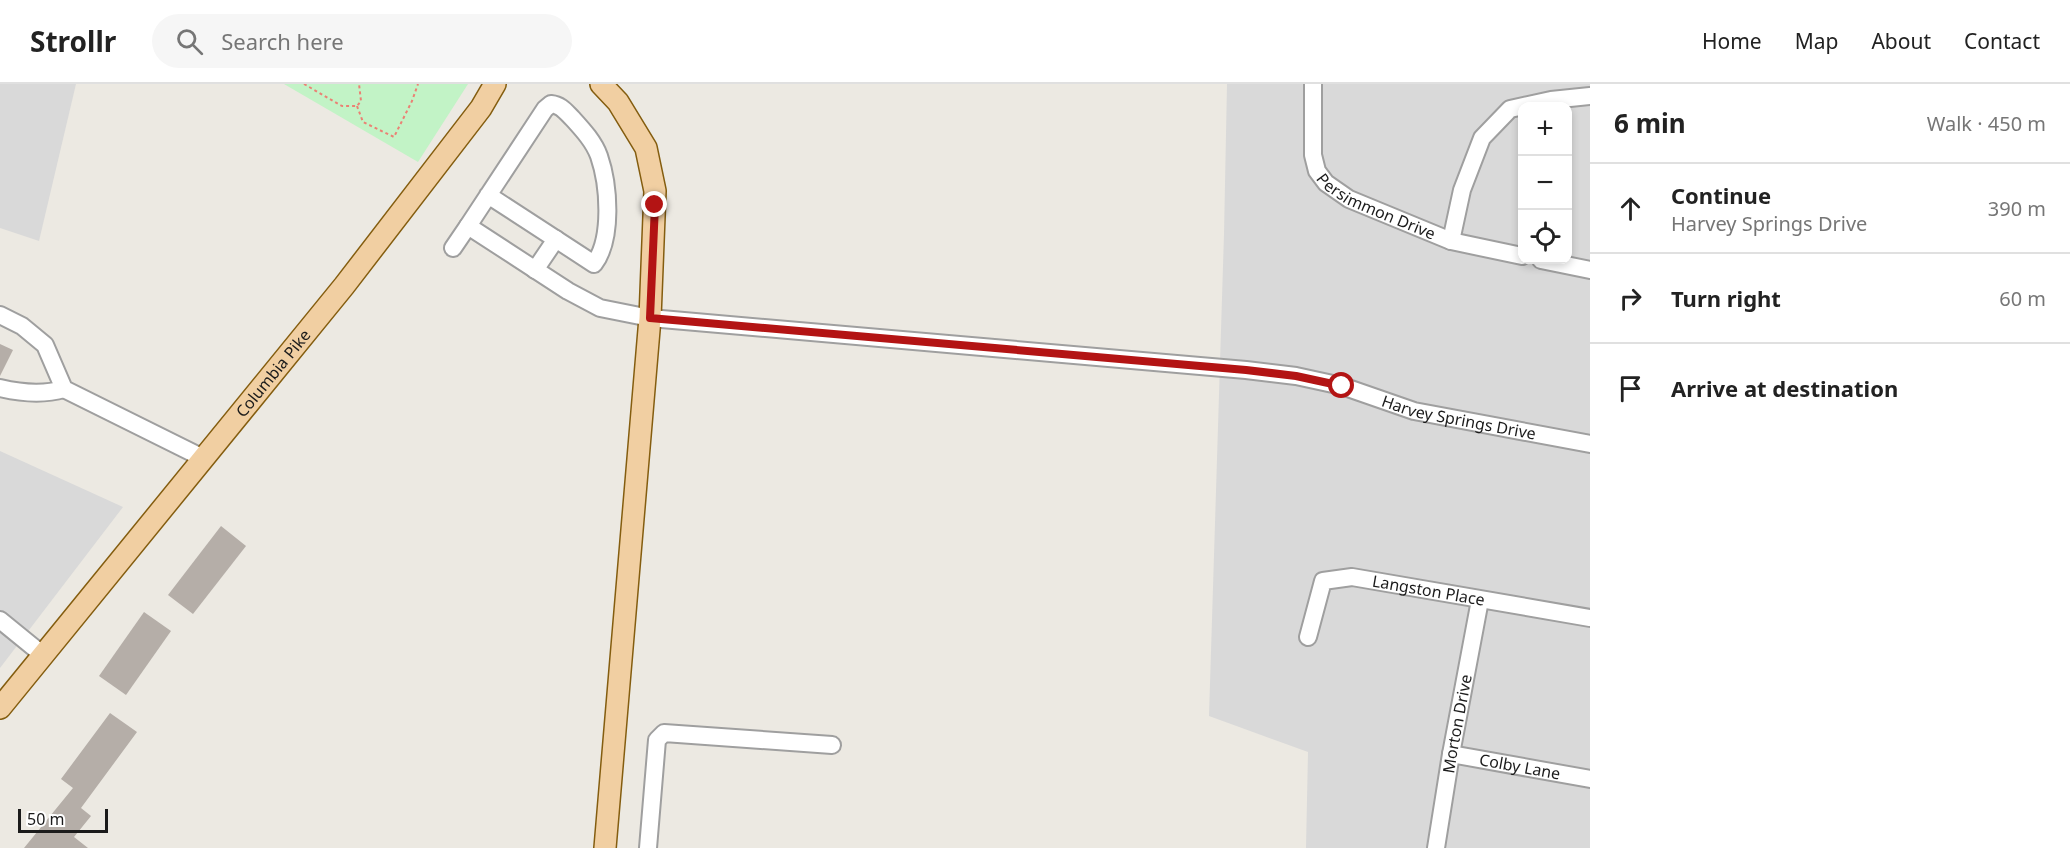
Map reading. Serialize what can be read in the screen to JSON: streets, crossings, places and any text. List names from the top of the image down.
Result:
{
  "streets": {
    "main road": ["Columbia Pike"],
    "street": [
      "Persimmon Drive",
      "Harvey Springs Drive",
      "Langston Place",
      "Morton Drive",
      "Colby Lane"
    ]
  },
  "crossings": [
    ["Langston Place", "Morton Drive"],
    ["Morton Drive", "Colby Lane"]
  ],
  "scale_bar": "50 m",
  "page": {
    "header": "Strollr",
    "search": "Search here",
    "nav": [
      "Home",
      "Map",
      "About",
      "Contact"
    ],
    "heading": ["6 min", "Walk · 450 m"],
    "map_buttons": ["+", "−"],
    "list": [
      ["Continue", "Harvey Springs Drive", "390 m"],
      ["Turn right", "60 m"],
      "Arrive at destination"
    ],
    "scale": "50 m"
  }
}
